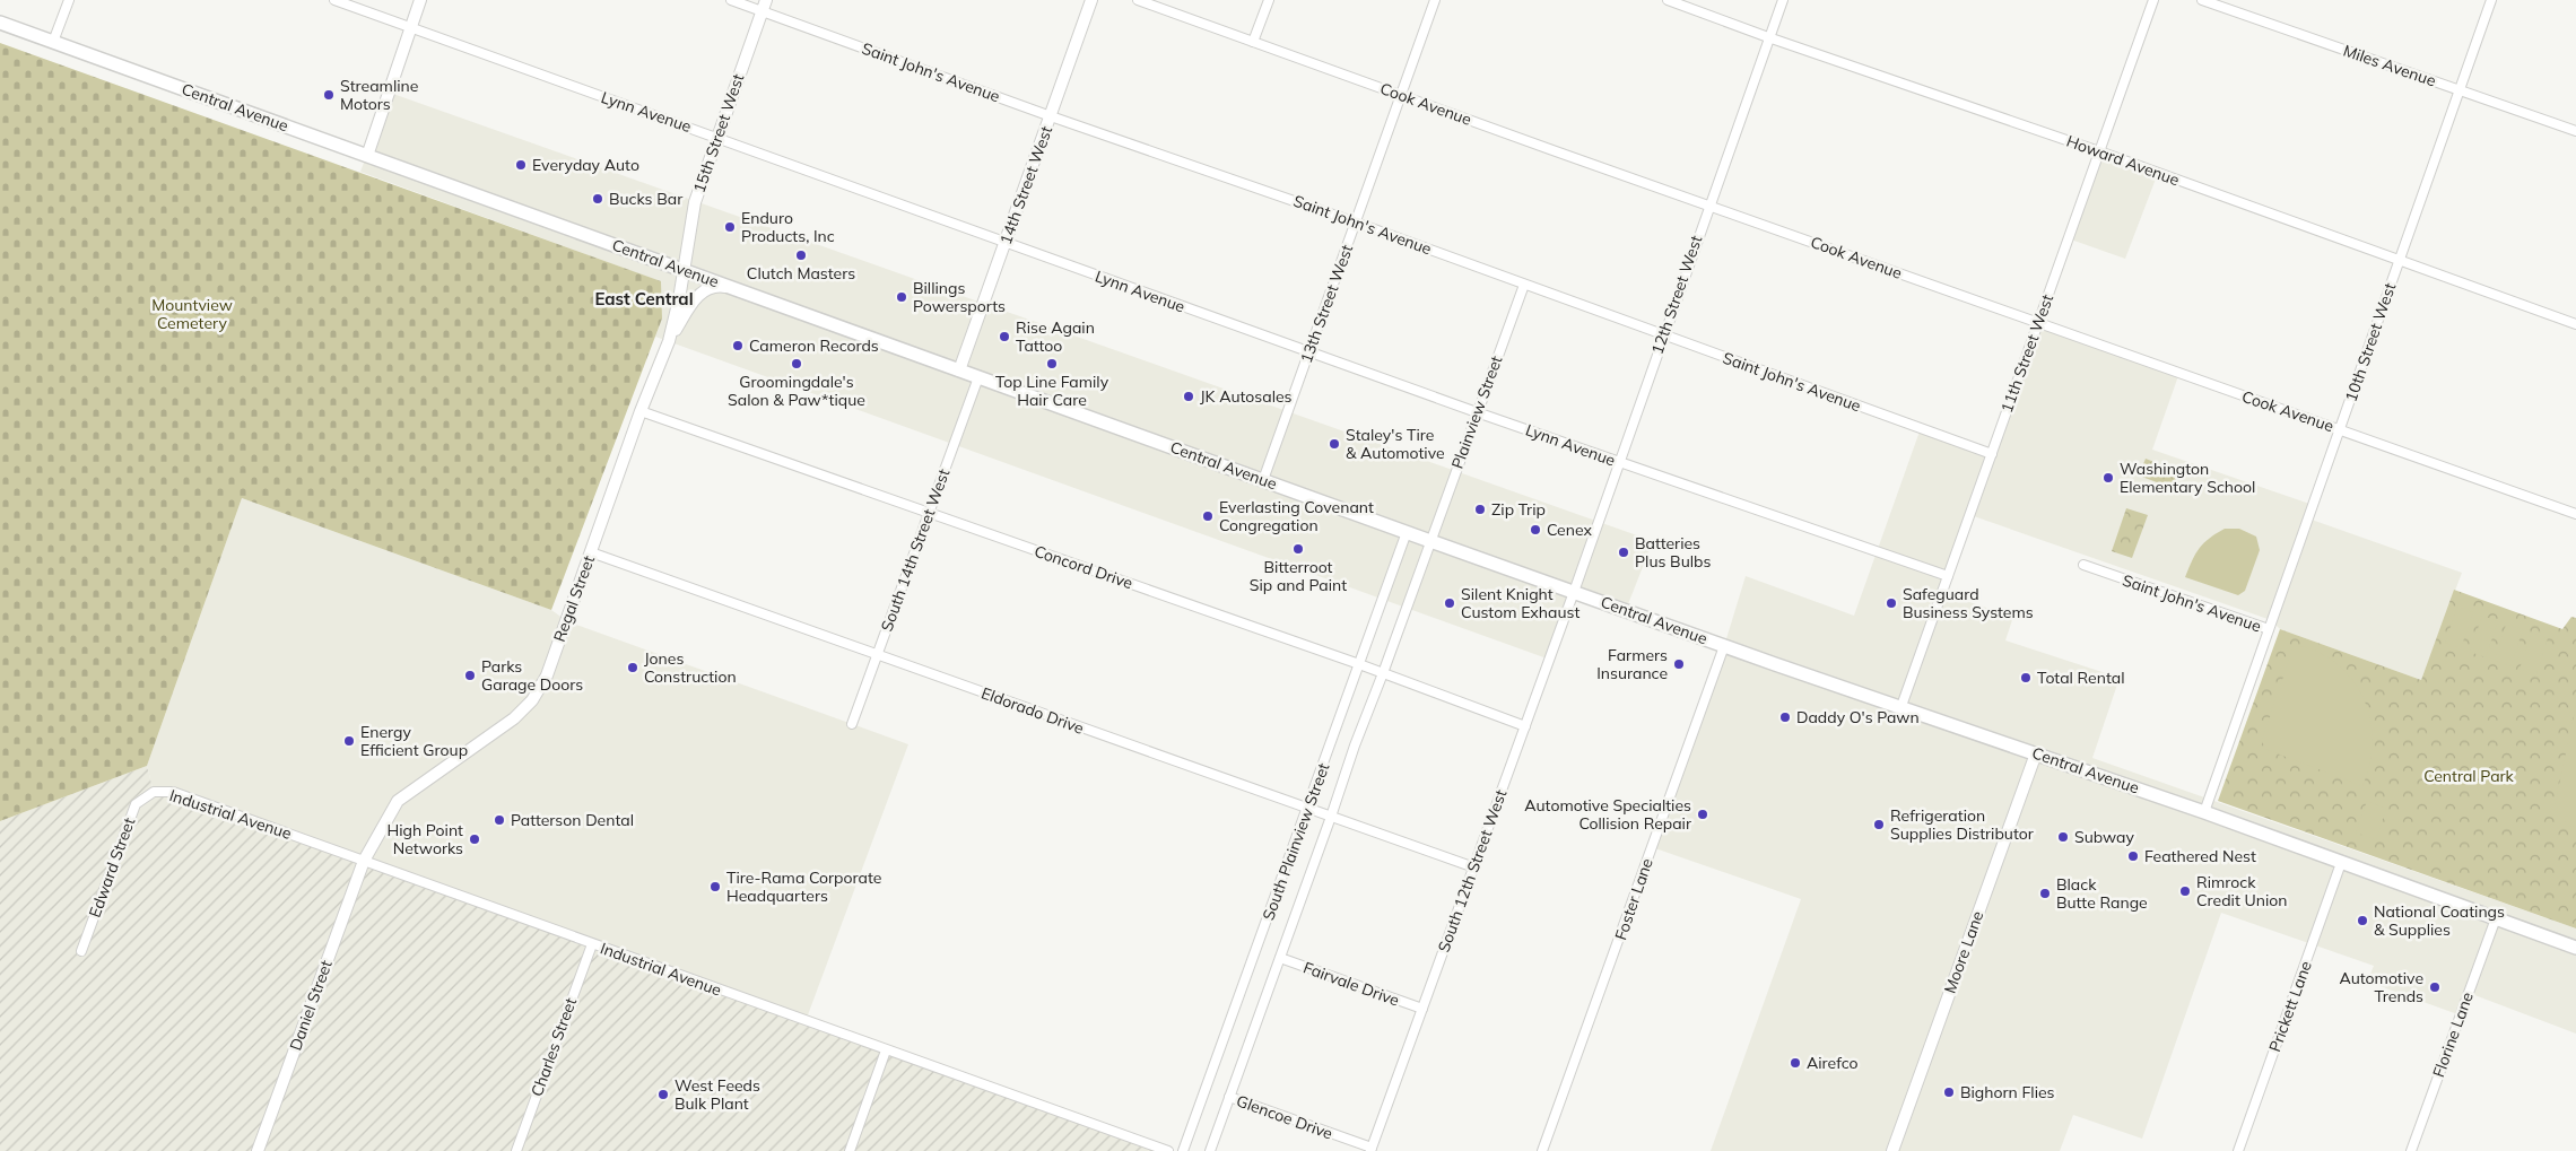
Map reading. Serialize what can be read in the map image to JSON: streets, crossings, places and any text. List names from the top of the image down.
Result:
{
  "streets": {
    "main road": ["Central Avenue"],
    "street": [
      "Miles Avenue",
      "Saint John's Avenue",
      "Cook Avenue",
      "Lynn Avenue",
      "15th Street West",
      "Howard Avenue",
      "14th Street West",
      "12th Street West",
      "13th Street West",
      "10th Street West",
      "11th Street West",
      "Plainview Street",
      "South 14th Street West",
      "Concord Drive",
      "Regal Street",
      "Eldorado Drive",
      "Industrial Avenue",
      "South Plainview Street",
      "Edward Street",
      "South 12th Street West",
      "Foster Lane",
      "Moore Lane",
      "Fairvale Drive",
      "Daniel Street",
      "Prickett Lane",
      "Florine Lane",
      "Charles Street",
      "Glencoe Drive"
    ]
  },
  "crossings": [
    ["Miles Avenue", "10th Street West"],
    ["Saint John's Avenue", "15th Street West"],
    ["Saint John's Avenue", "14th Street West"],
    ["Saint John's Avenue", "12th Street West"],
    ["Saint John's Avenue", "13th Street West"],
    ["Saint John's Avenue", "10th Street West"],
    ["Saint John's Avenue", "11th Street West"],
    ["Saint John's Avenue", "Plainview Street"],
    ["Cook Avenue", "12th Street West"],
    ["Cook Avenue", "13th Street West"],
    ["Cook Avenue", "10th Street West"],
    ["Cook Avenue", "11th Street West"],
    ["Central Avenue", "15th Street West"],
    ["Central Avenue", "14th Street West"],
    ["Central Avenue", "12th Street West"],
    ["Central Avenue", "13th Street West"],
    ["Central Avenue", "10th Street West"],
    ["Central Avenue", "11th Street West"],
    ["Central Avenue", "Plainview Street"],
    ["Central Avenue", "South 14th Street West"],
    ["Central Avenue", "Regal Street"],
    ["Central Avenue", "South Plainview Street"],
    ["Central Avenue", "South 12th Street West"],
    ["Central Avenue", "Foster Lane"],
    ["Central Avenue", "Moore Lane"],
    ["Central Avenue", "Prickett Lane"],
    ["Central Avenue", "Florine Lane"],
    ["Lynn Avenue", "15th Street West"],
    ["Lynn Avenue", "14th Street West"],
    ["Lynn Avenue", "12th Street West"],
    ["Lynn Avenue", "13th Street West"],
    ["Lynn Avenue", "11th Street West"],
    ["Lynn Avenue", "Plainview Street"],
    ["15th Street West", "Regal Street"],
    ["Howard Avenue", "12th Street West"],
    ["Howard Avenue", "10th Street West"],
    ["Howard Avenue", "11th Street West"],
    ["12th Street West", "South 12th Street West"],
    ["Plainview Street", "South Plainview Street"],
    ["South 14th Street West", "Concord Drive"],
    ["South 14th Street West", "Eldorado Drive"],
    ["Concord Drive", "Regal Street"],
    ["Concord Drive", "South Plainview Street"],
    ["Concord Drive", "South 12th Street West"],
    ["Regal Street", "Eldorado Drive"],
    ["Regal Street", "Industrial Avenue"],
    ["Regal Street", "Daniel Street"],
    ["Eldorado Drive", "South Plainview Street"],
    ["Eldorado Drive", "South 12th Street West"],
    ["Industrial Avenue", "Edward Street"],
    ["Industrial Avenue", "Daniel Street"],
    ["Industrial Avenue", "Charles Street"],
    ["South Plainview Street", "Fairvale Drive"],
    ["South Plainview Street", "Glencoe Drive"],
    ["South 12th Street West", "Fairvale Drive"],
    ["South 12th Street West", "Glencoe Drive"]
  ],
  "districts": ["East Central"],
  "parks": ["Mountview Cemetery", "Central Park"],
  "places": [
    "Streamline Motors",
    "Everyday Auto",
    "Bucks Bar",
    "Enduro Products, Inc",
    "Clutch Masters",
    "Billings Powersports",
    "Rise Again Tattoo",
    "Cameron Records",
    "Groomingdale's Salon & Paw*tique",
    "Top Line Family Hair Care",
    "JK Autosales",
    "Staley's Tire & Automotive",
    "Washington Elementary School",
    "Zip Trip",
    "Everlasting Covenant Congregation",
    "Cenex",
    "Bitterroot Sip and Paint",
    "Batteries Plus Bulbs",
    "Silent Knight Custom Exhaust",
    "Safeguard Business Systems",
    "Farmers Insurance",
    "Jones Construction",
    "Parks Garage Doors",
    "Total Rental",
    "Daddy O's Pawn",
    "Energy Efficient Group",
    "Automotive Specialties Collision Repair",
    "Patterson Dental",
    "Refrigeration Supplies Distributor",
    "Subway",
    "High Point Networks",
    "Feathered Nest",
    "Tire-Rama Corporate Headquarters",
    "Rimrock Credit Union",
    "Black Butte Range",
    "National Coatings & Supplies",
    "Automotive Trends",
    "Airefco",
    "Bighorn Flies",
    "West Feeds Bulk Plant"
  ]
}
